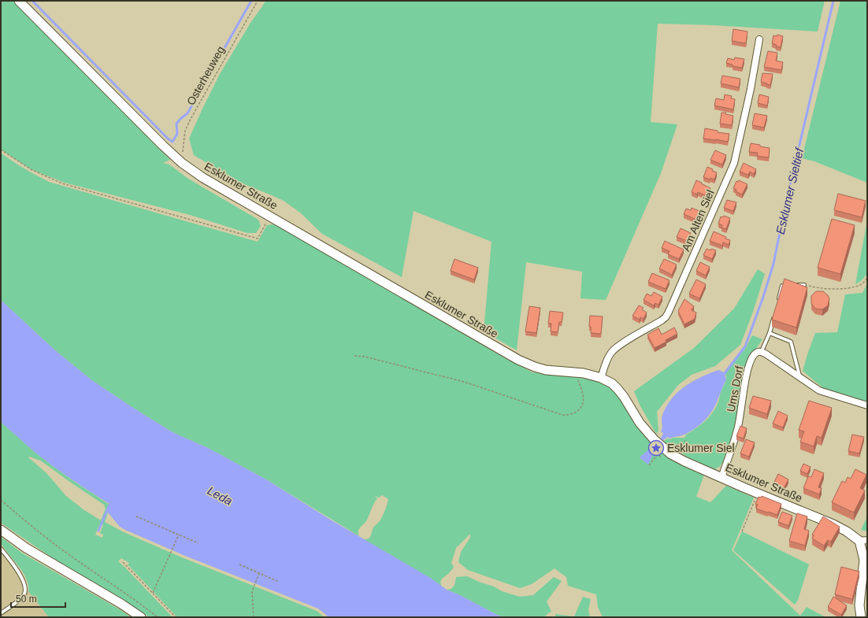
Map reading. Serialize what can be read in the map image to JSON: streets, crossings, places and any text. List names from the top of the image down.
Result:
{
  "streets": {
    "street": ["Esklumer Straße", "Am Alten Siel", "Ums Dorf"],
    "path": ["Osterheuweg"]
  },
  "crossings": [
    ["Osterheuweg", "Esklumer Straße"],
    ["Esklumer Straße", "Am Alten Siel"],
    ["Esklumer Straße", "Ums Dorf"]
  ],
  "water": ["Esklumer Sieltief", "Leda"],
  "places": {
    "place": ["Esklumer Siel"]
  },
  "scale_bar": "50 m"
}
